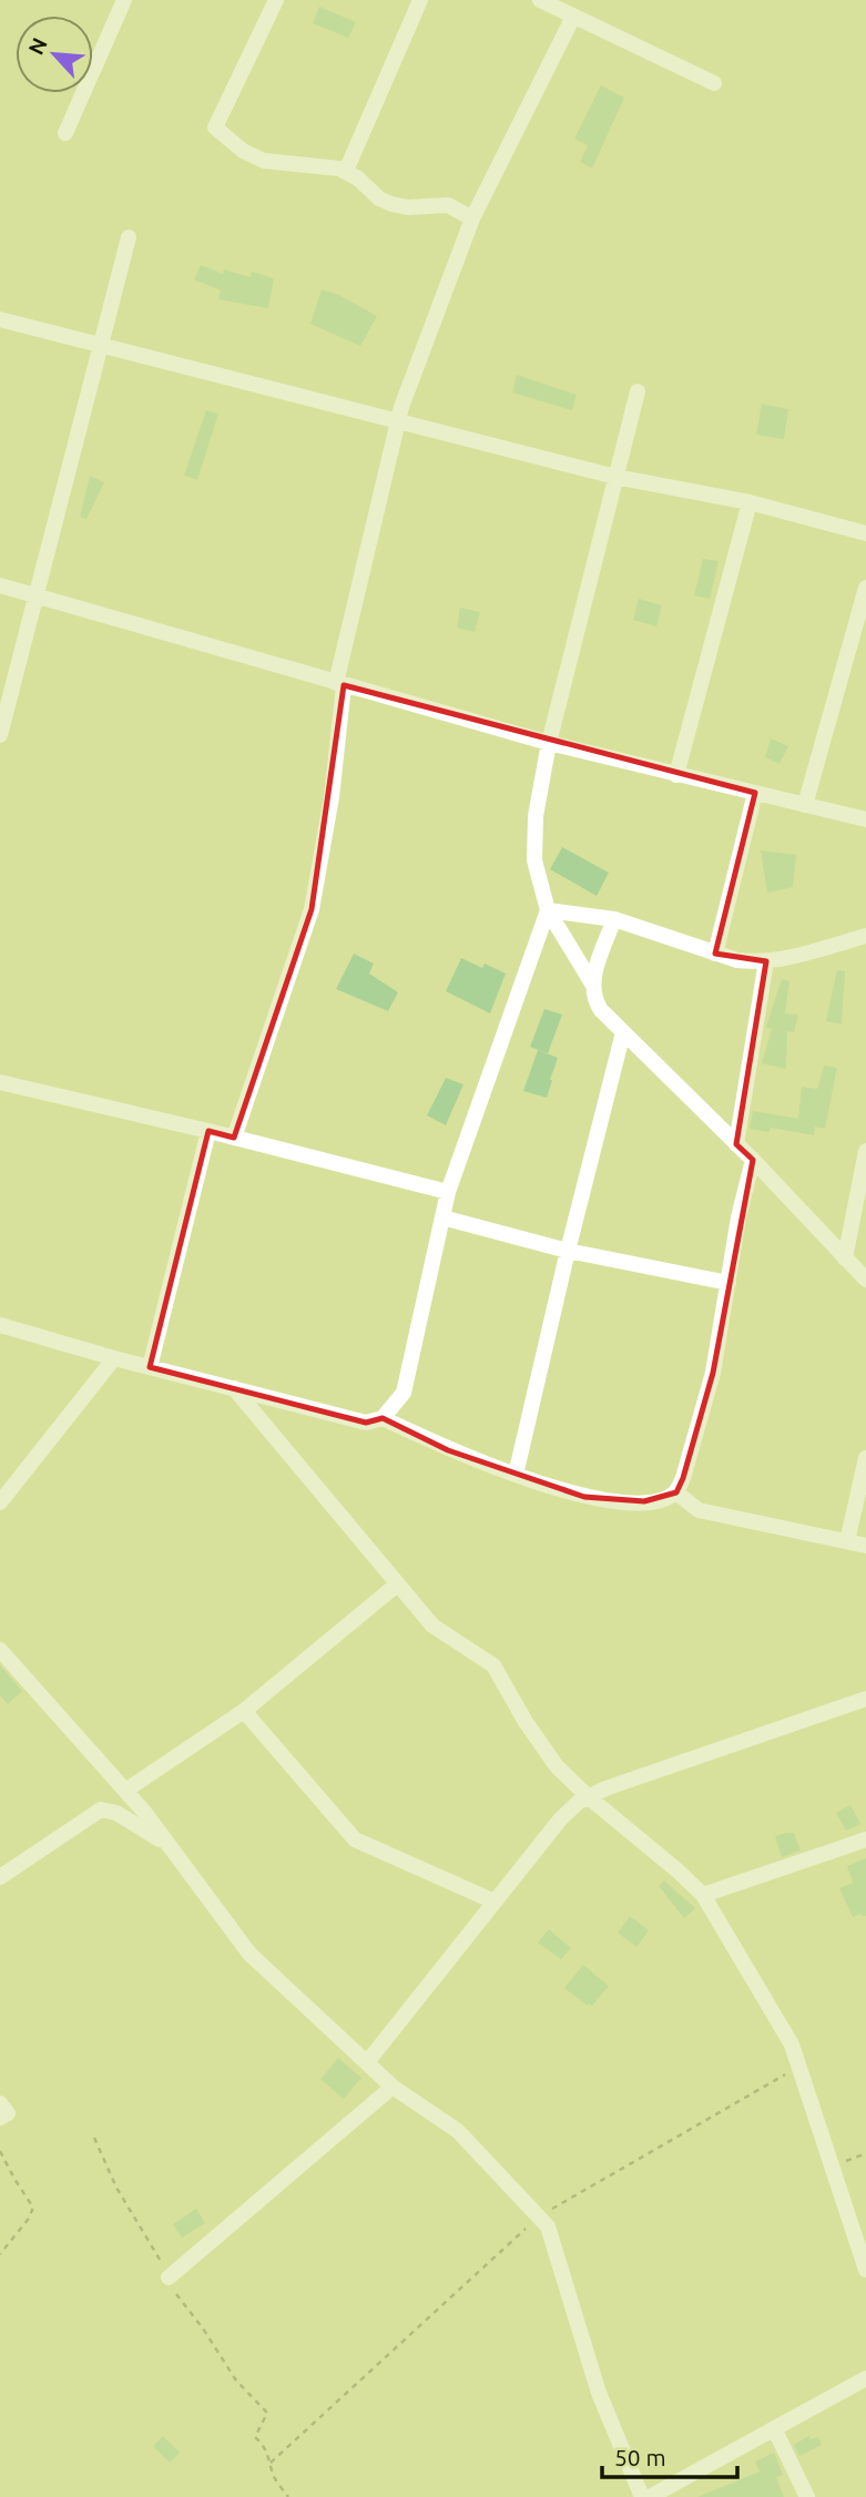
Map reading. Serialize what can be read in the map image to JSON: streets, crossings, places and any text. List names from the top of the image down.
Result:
{
  "scale_bar": "50 m",
  "north": "top left"
}
